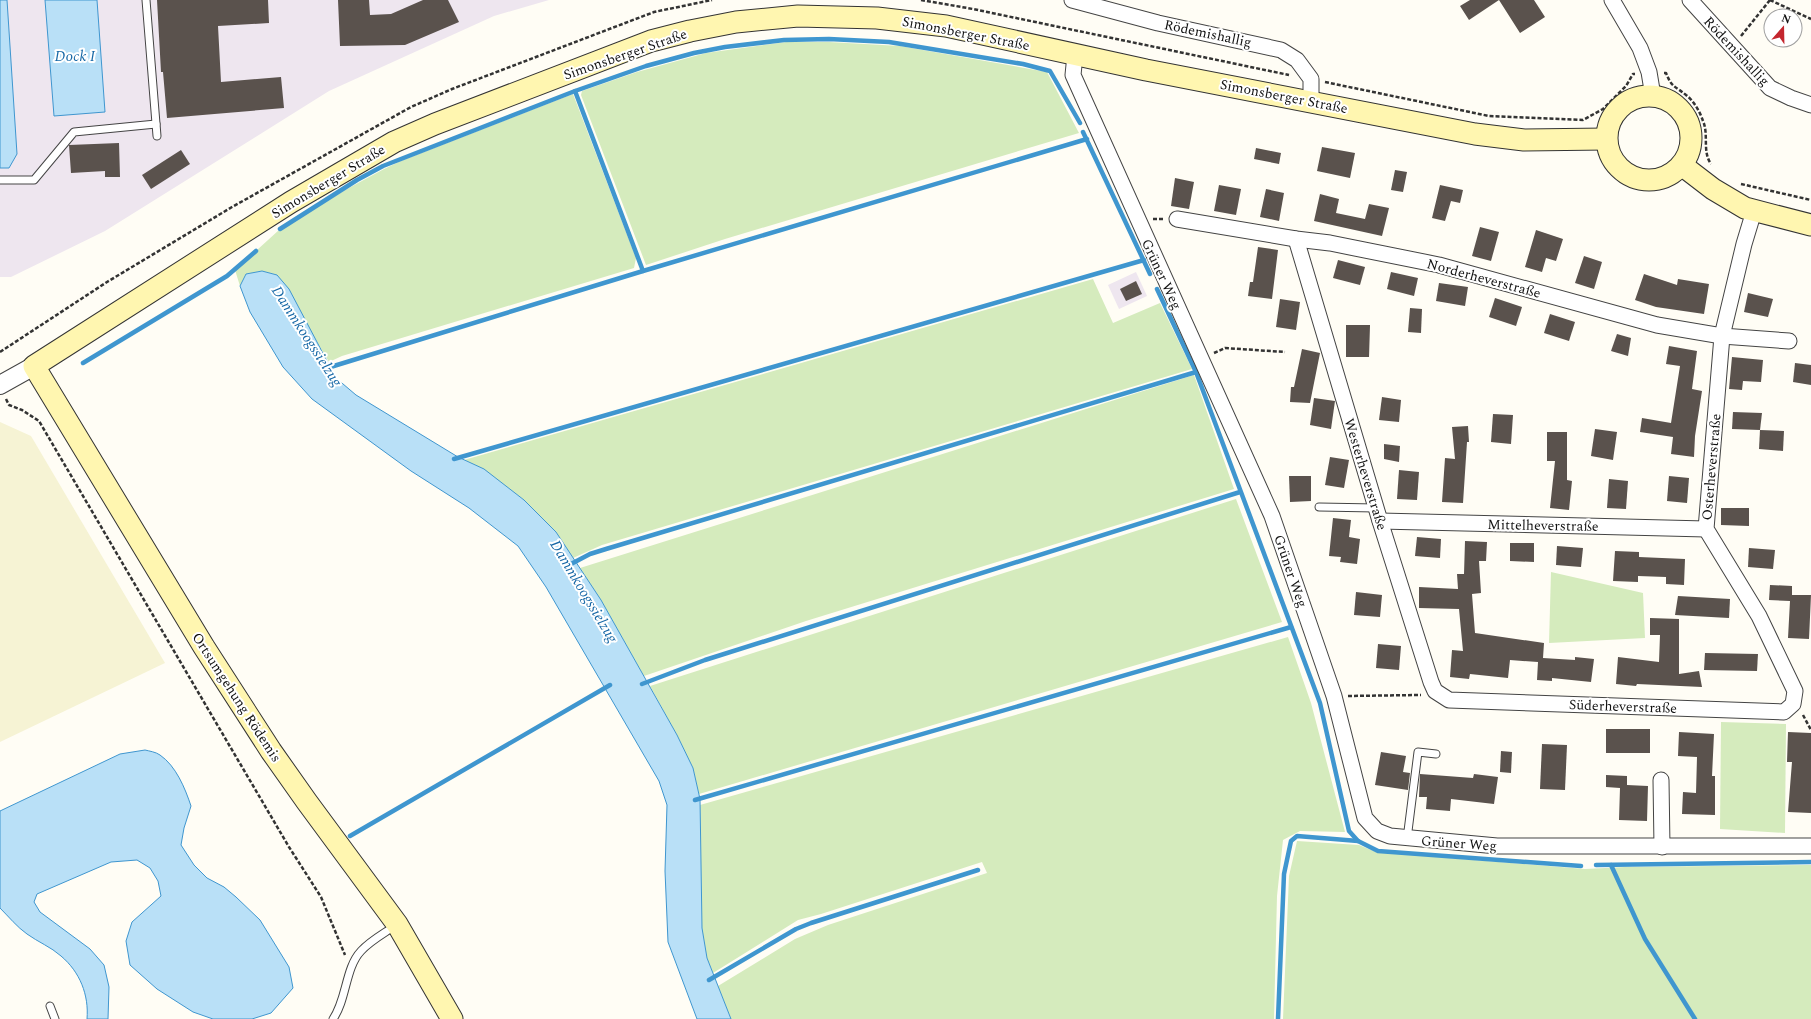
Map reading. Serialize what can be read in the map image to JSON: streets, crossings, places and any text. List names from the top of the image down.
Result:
{
  "streets": {
    "main road": ["Simonsberger Straße", "Ortsumgehung Rödemis"],
    "street": [
      "Rödemishallig",
      "Grüner Weg",
      "Norderheverstraße",
      "Osterheverstraße",
      "Westerheverstraße",
      "Mittelheverstraße",
      "Süderheverstraße"
    ]
  },
  "crossings": [
    ["Simonsberger Straße", "Grüner Weg"],
    ["Simonsberger Straße", "Ortsumgehung Rödemis"],
    ["Norderheverstraße", "Osterheverstraße"],
    ["Norderheverstraße", "Westerheverstraße"],
    ["Osterheverstraße", "Mittelheverstraße"],
    ["Osterheverstraße", "Süderheverstraße"],
    ["Westerheverstraße", "Mittelheverstraße"],
    ["Westerheverstraße", "Süderheverstraße"]
  ],
  "water": ["Dock I", "Dammkoogssielzug"],
  "north": "top"
}
